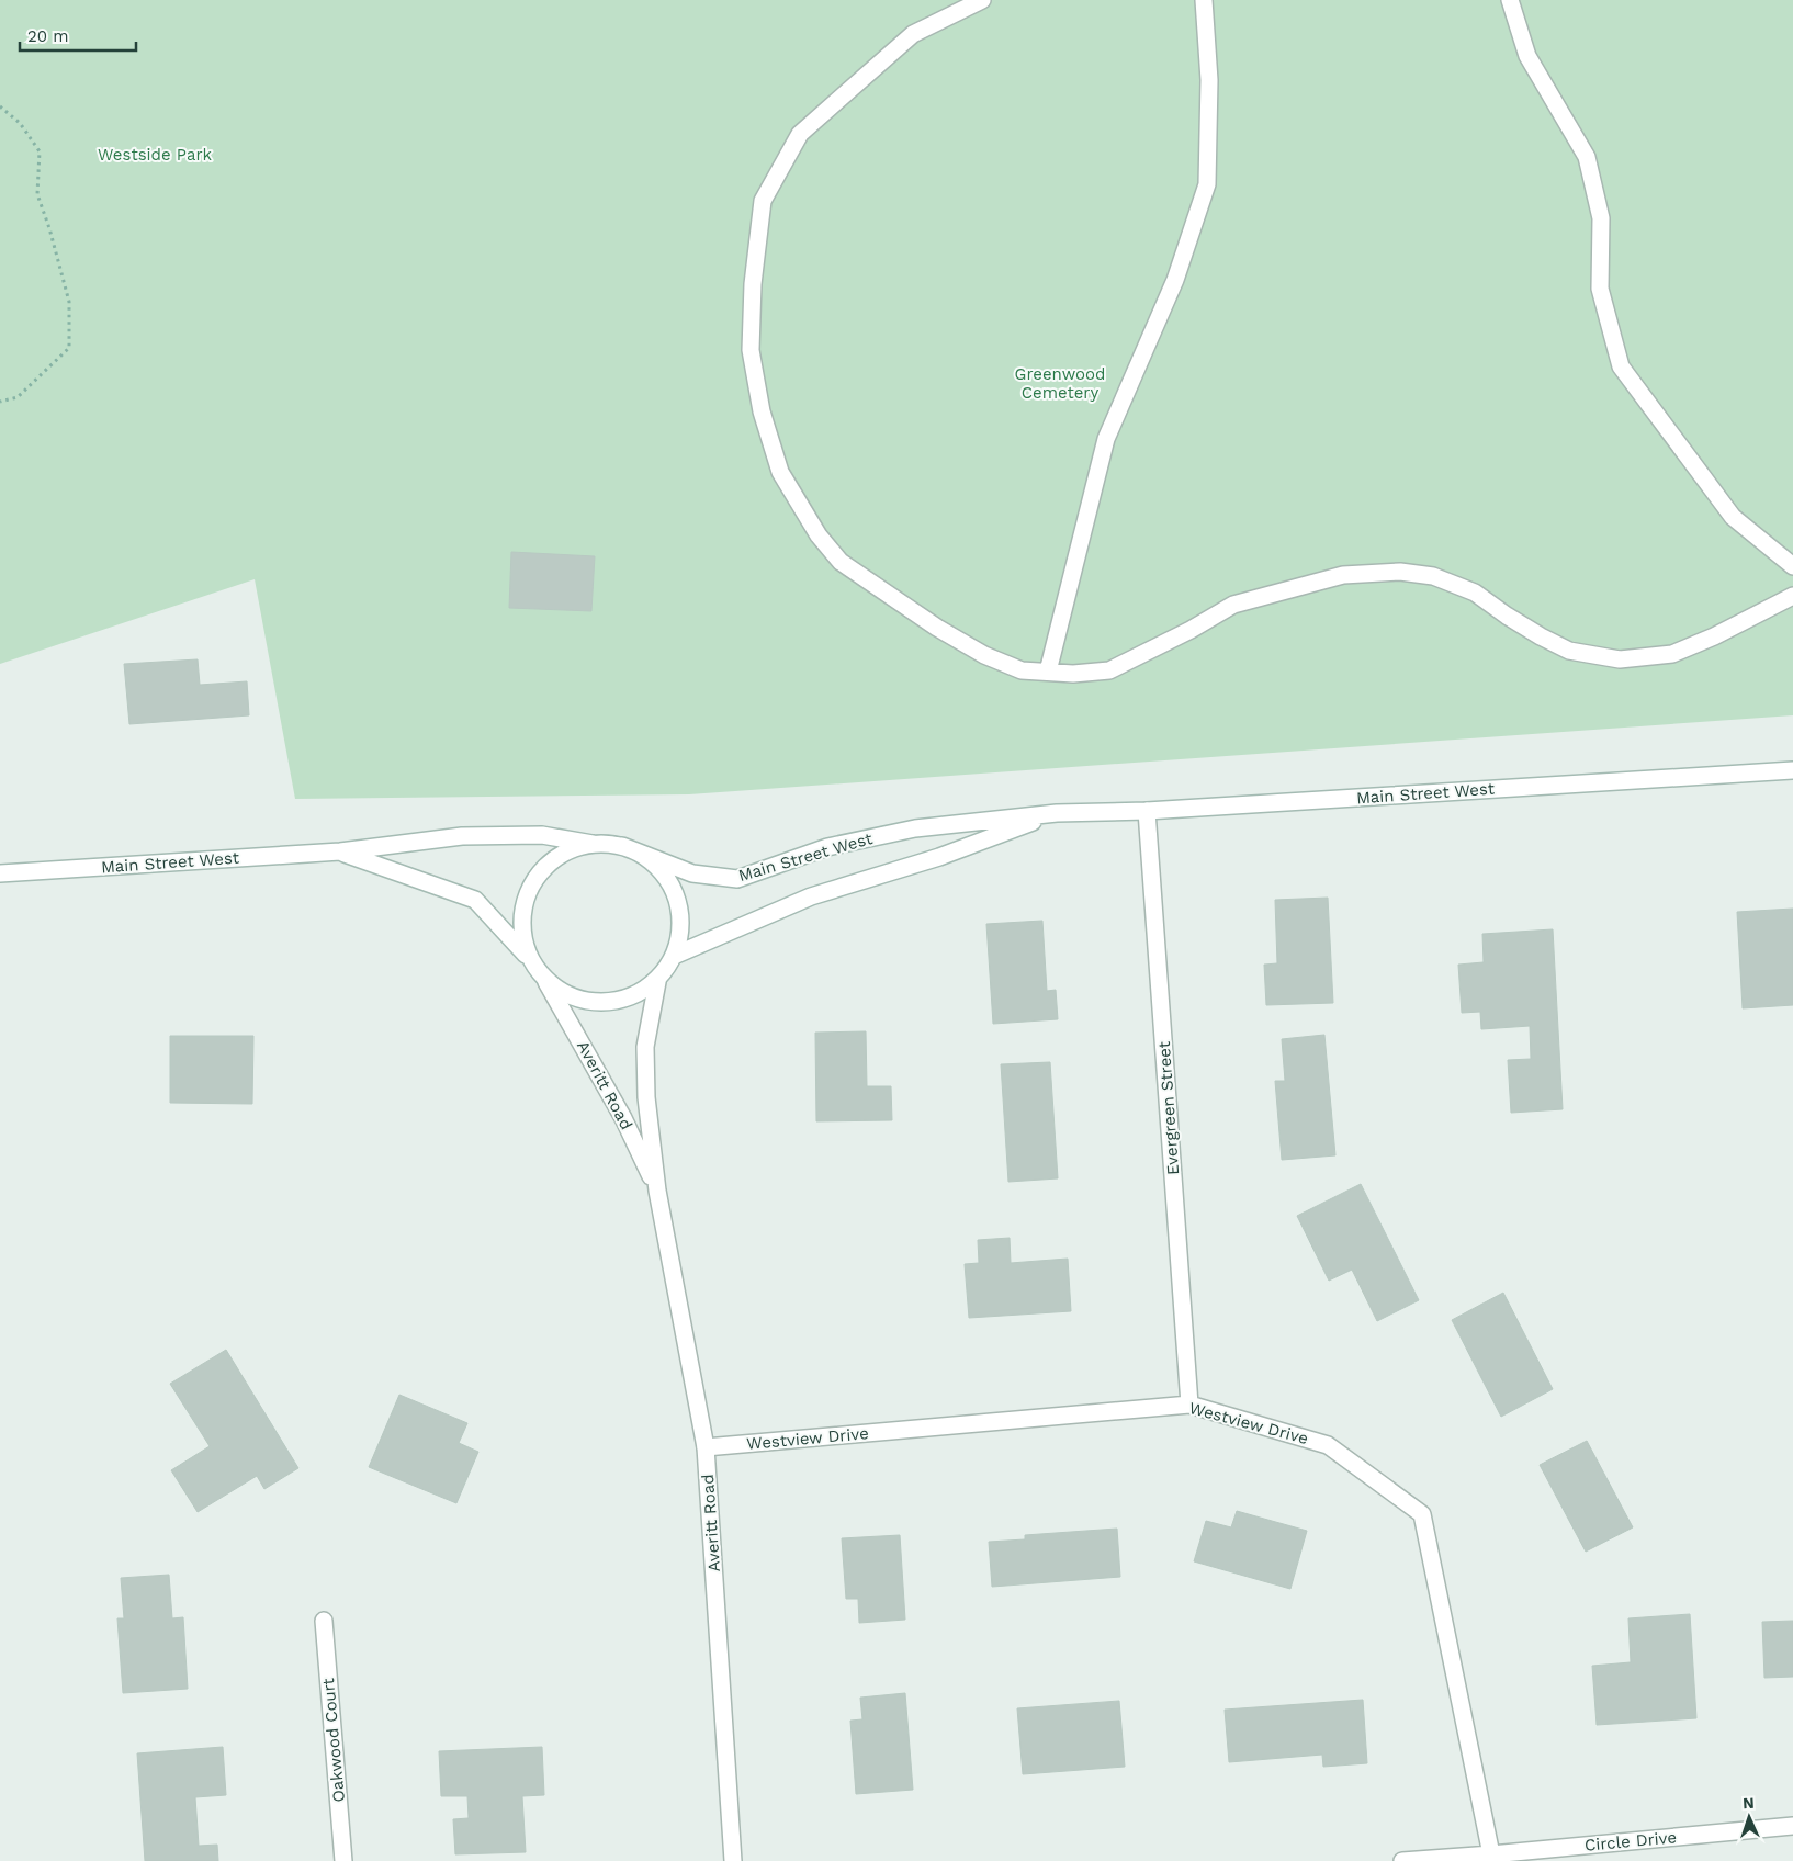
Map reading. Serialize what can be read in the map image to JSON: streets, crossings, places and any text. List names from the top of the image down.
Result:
{
  "streets": {
    "street": [
      "Main Street West",
      "Averitt Road",
      "Evergreen Street",
      "Westview Drive",
      "Oakwood Court",
      "Circle Drive"
    ]
  },
  "crossings": [
    ["Main Street West", "Averitt Road"],
    ["Main Street West", "Evergreen Street"],
    ["Averitt Road", "Westview Drive"],
    ["Evergreen Street", "Westview Drive"],
    ["Westview Drive", "Circle Drive"]
  ],
  "parks": ["Westside Park", "Greenwood Cemetery"],
  "scale_bar": "20 m",
  "north": "top"
}
